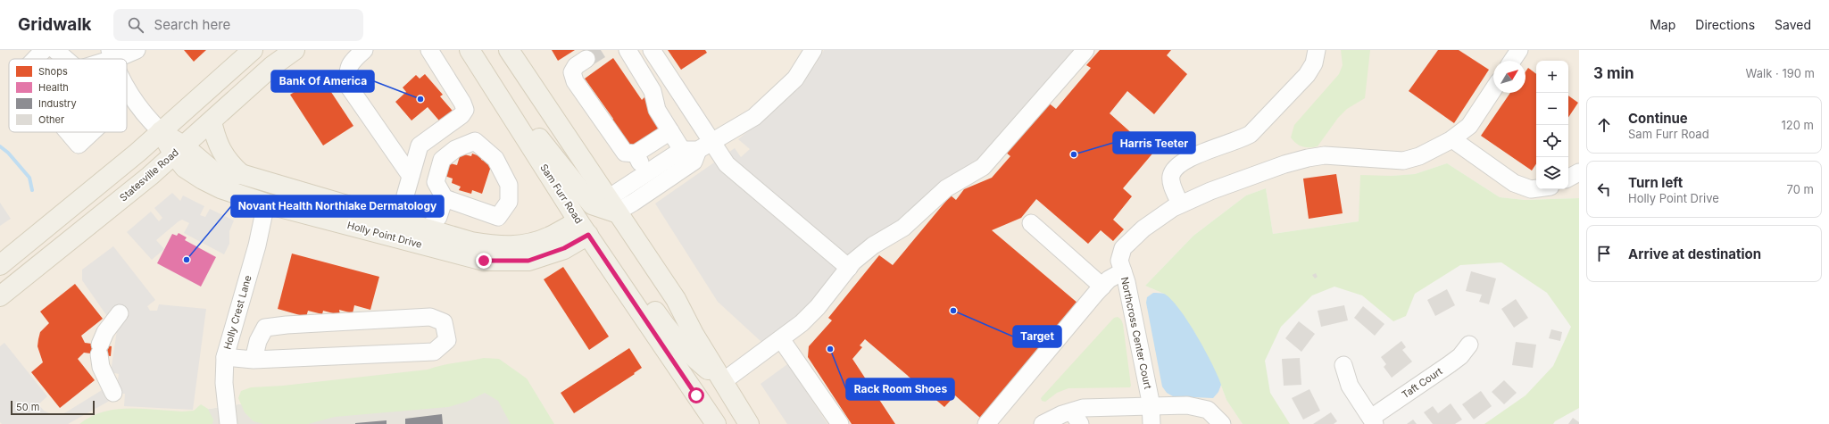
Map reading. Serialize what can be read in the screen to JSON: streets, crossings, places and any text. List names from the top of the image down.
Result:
{
  "streets": {
    "main road": ["Statesville Road", "Sam Furr Road", "Holly Point Drive"],
    "street": ["Holly Crest Lane", "Northcross Center Court", "Taft Court"]
  },
  "crossings": [
    ["Statesville Road", "Holly Point Drive"],
    ["Sam Furr Road", "Holly Point Drive"],
    ["Holly Point Drive", "Holly Crest Lane"]
  ],
  "places": [
    "Bank Of America",
    "Harris Teeter",
    "Novant Health Northlake Dermatology",
    "Target",
    "Rack Room Shoes"
  ],
  "legend": [
    "Shops",
    "Health",
    "Industry",
    "Other"
  ],
  "scale_bar": "50 m",
  "north": "top right",
  "page": {
    "header": "Gridwalk",
    "search": "Search here",
    "nav": ["Map", "Directions", "Saved"],
    "heading": ["3 min", "Walk · 190 m"],
    "map_buttons": ["+", "−"],
    "list": [
      ["Continue", "Sam Furr Road", "120 m"],
      ["Turn left", "Holly Point Drive", "70 m"],
      "Arrive at destination"
    ],
    "scale": "50 m"
  }
}
